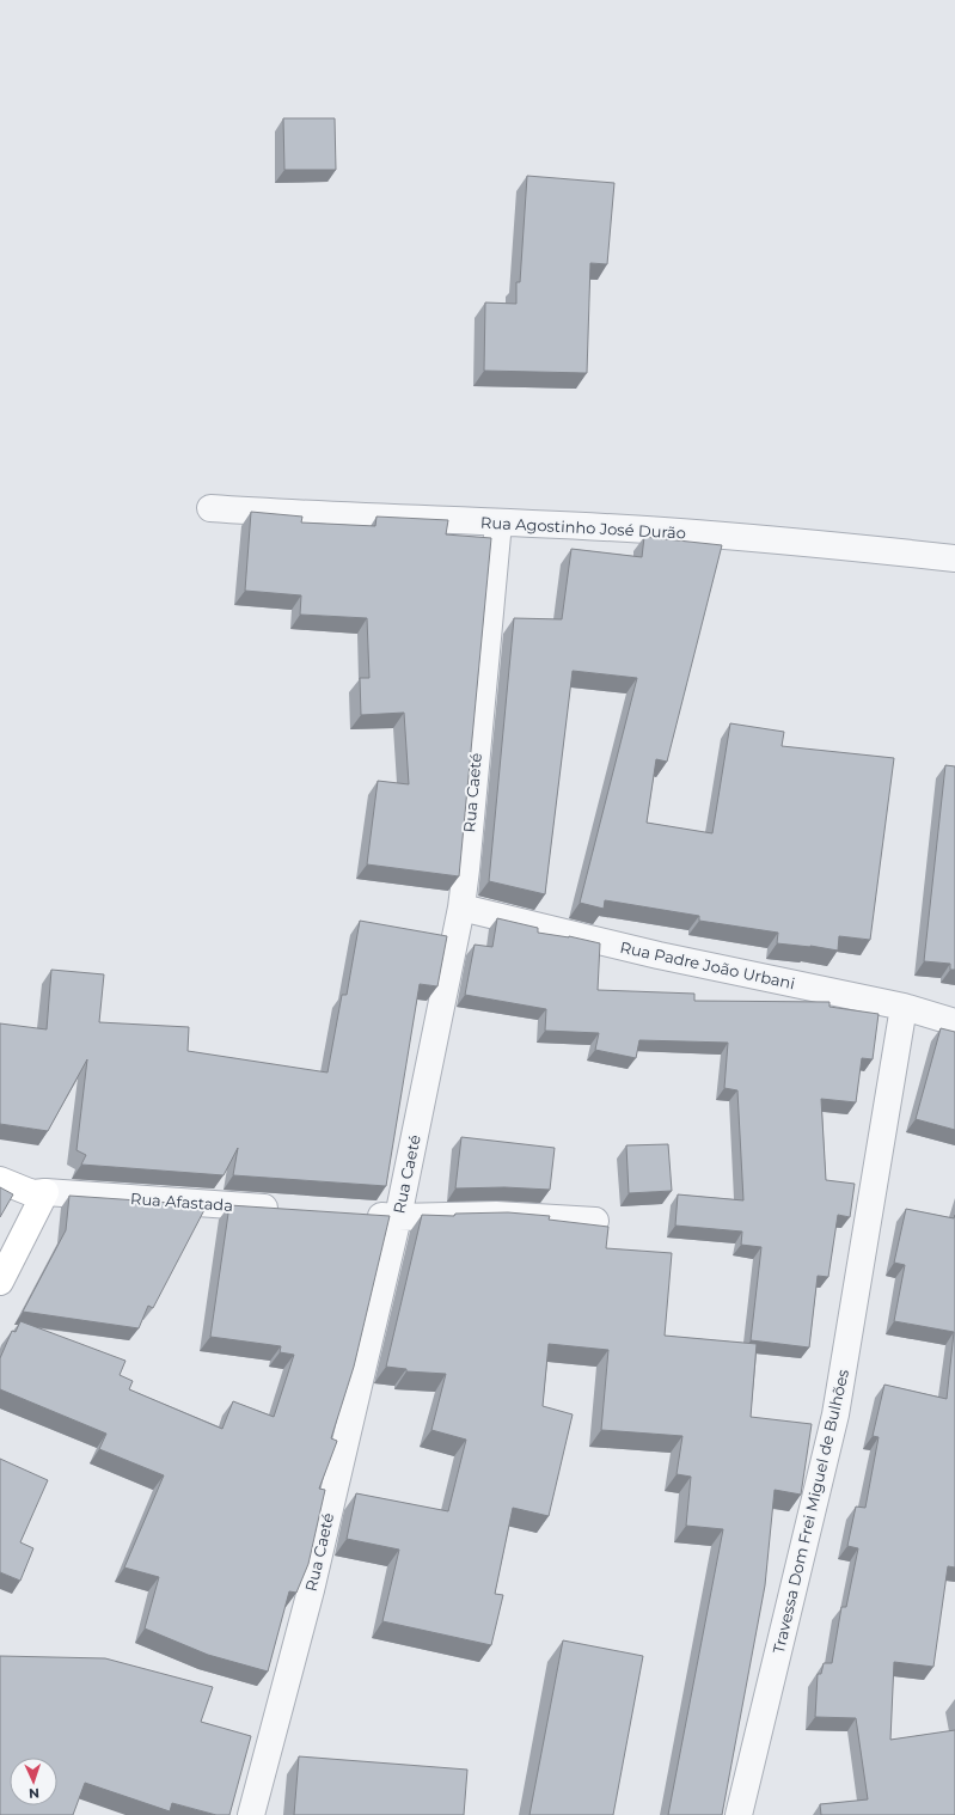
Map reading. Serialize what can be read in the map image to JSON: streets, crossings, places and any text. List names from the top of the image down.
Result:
{
  "streets": {
    "street": [
      "Rua Agostinho José Durão",
      "Rua Caeté",
      "Rua Padre João Urbani",
      "Rua Afastada",
      "Travessa Dom Frei Miguel de Bulhões"
    ]
  },
  "crossings": [
    ["Rua Agostinho José Durão", "Rua Caeté"],
    ["Rua Caeté", "Rua Padre João Urbani"],
    ["Rua Padre João Urbani", "Travessa Dom Frei Miguel de Bulhões"]
  ],
  "north": "bottom"
}
